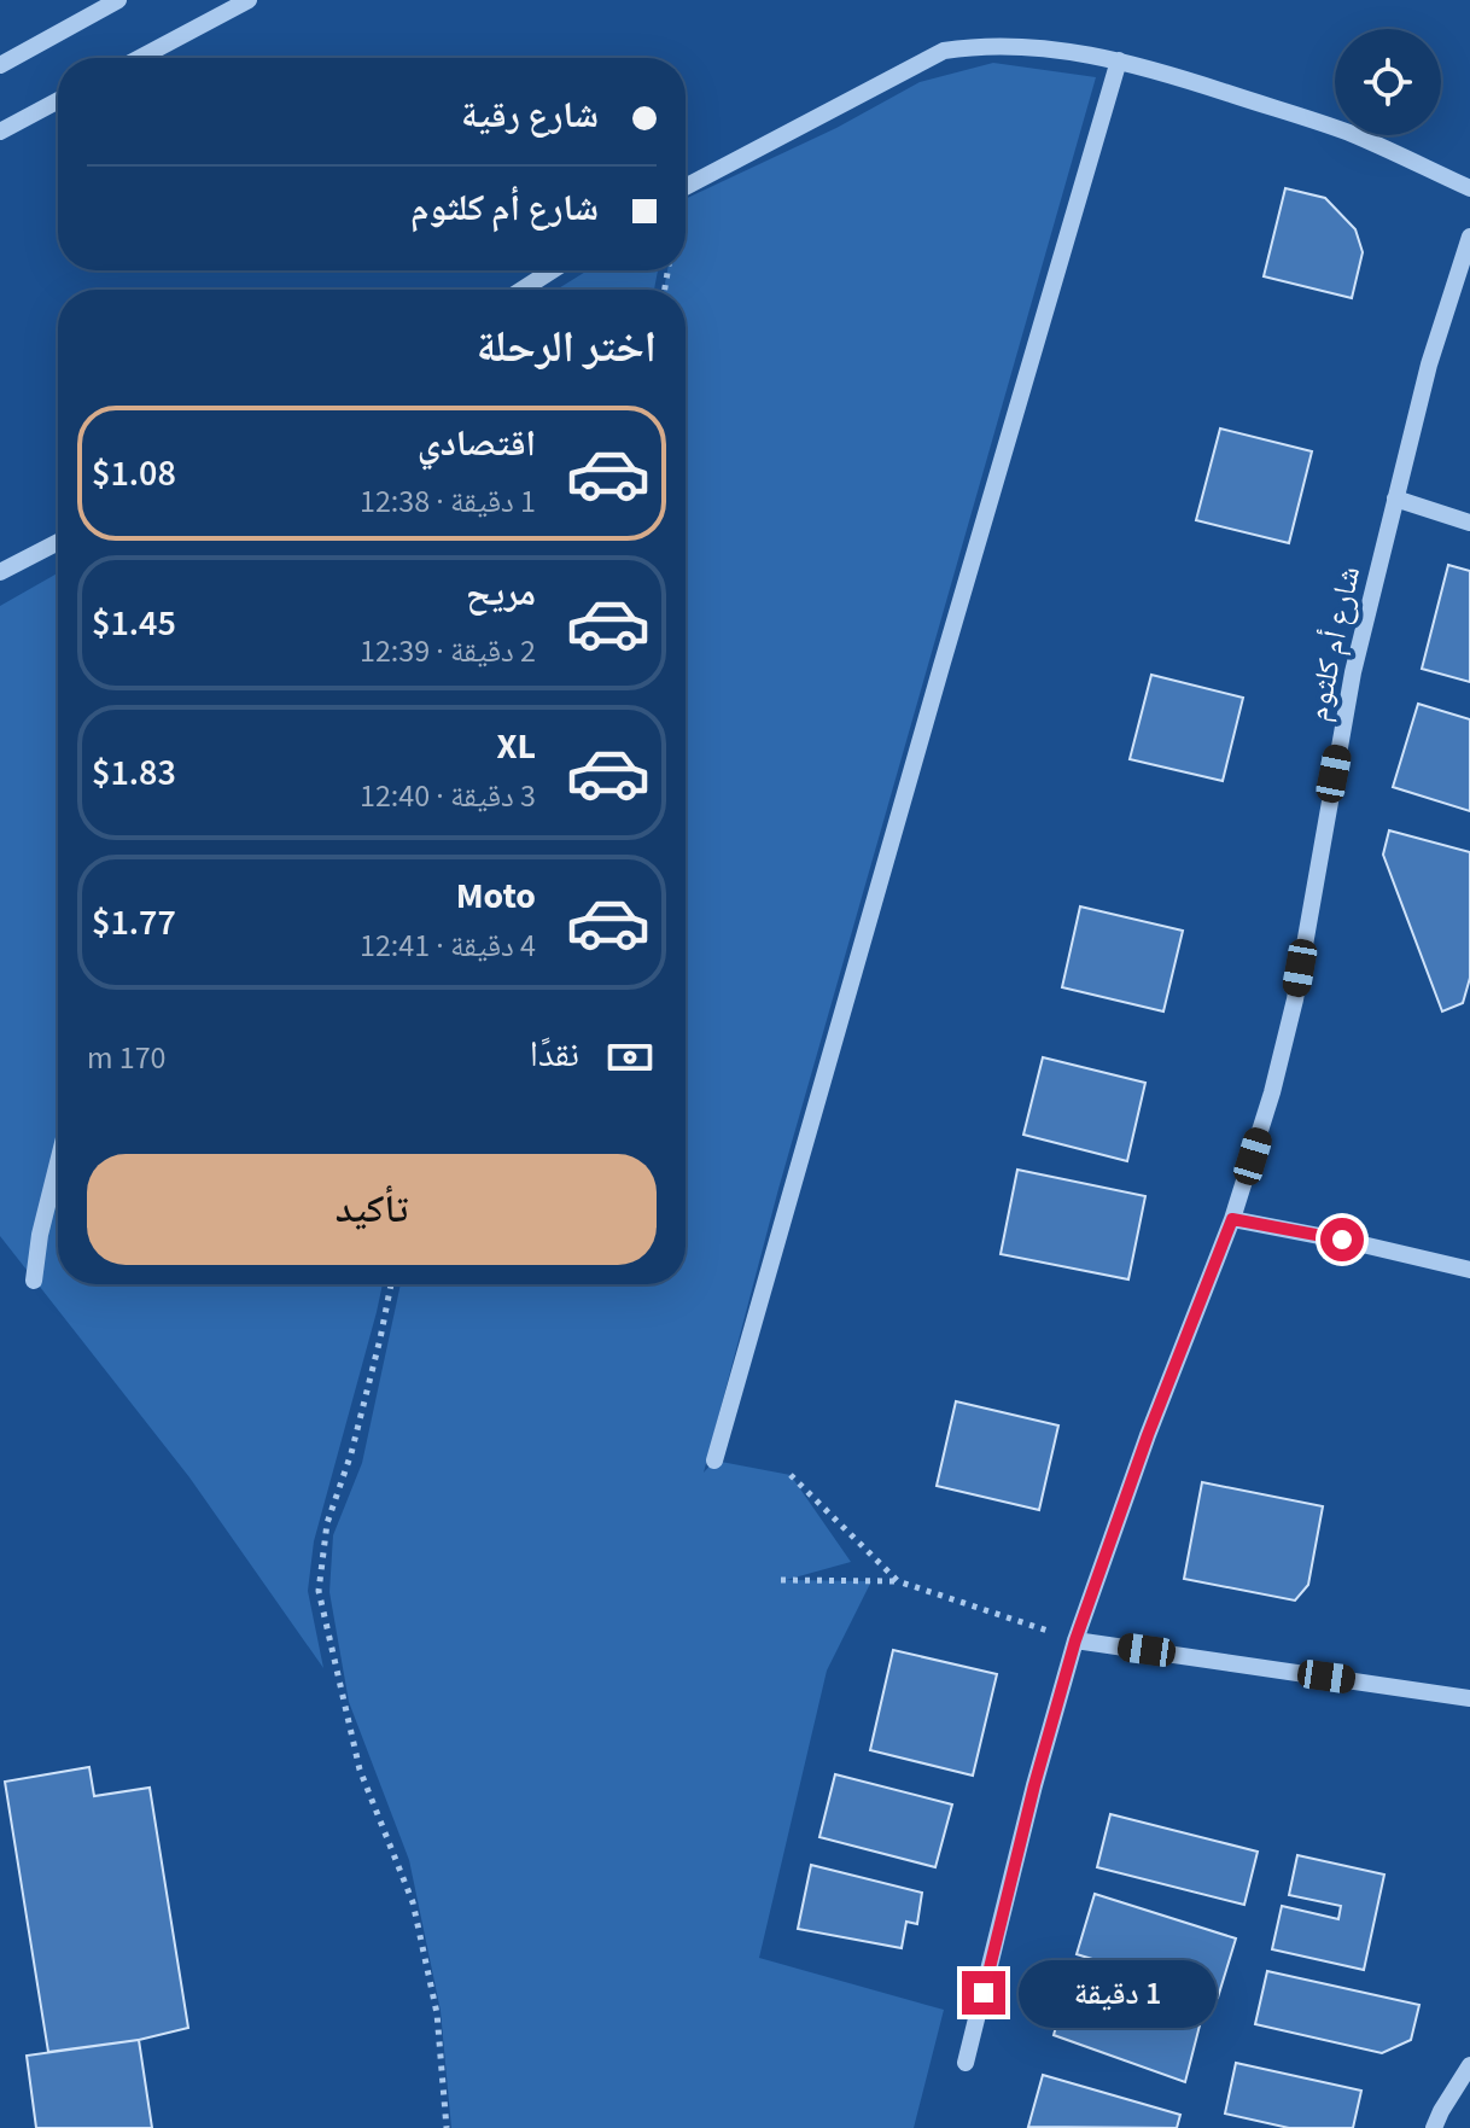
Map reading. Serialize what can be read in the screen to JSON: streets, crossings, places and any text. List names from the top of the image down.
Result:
{
  "streets": {
    "street": ["شارع أم كلثوم"]
  },
  "page": {
    "banner": ["شارع رقية", "شارع أم كلثوم"],
    "heading": "اختر الرحلة",
    "list": [
      {
        "name": "اقتصادي",
        "note": "1 دقيقة · 12:38",
        "value": "$1.08"
      },
      {
        "name": "مريح",
        "note": "2 دقيقة · 12:39",
        "value": "$1.45"
      },
      {
        "name": "XL",
        "note": "3 دقيقة · 12:40",
        "value": "$1.83"
      },
      {
        "name": "Moto",
        "note": "4 دقيقة · 12:41",
        "value": "$1.77"
      }
    ],
    "pay": ["نقدًا", "170 m"],
    "buttons": "تأكيد",
    "bubble": "1 دقيقة"
  }
}
